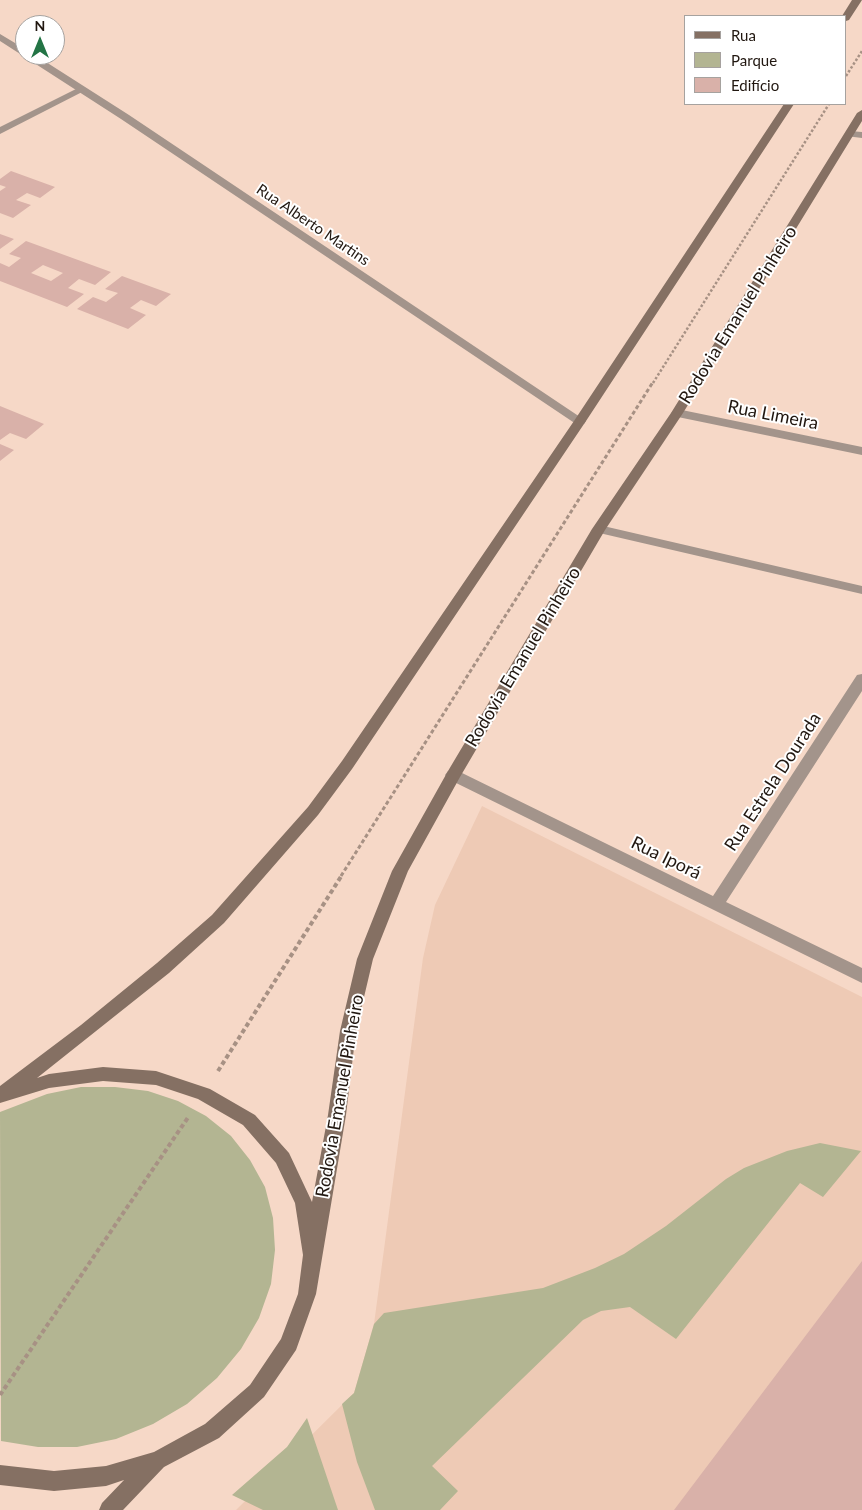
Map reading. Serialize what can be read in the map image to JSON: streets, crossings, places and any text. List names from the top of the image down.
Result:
{
  "streets": {
    "main road": ["Rodovia Emanuel Pinheiro"],
    "street": [
      "Rua Alberto Martins",
      "Rua Limeira",
      "Rua Estrela Dourada",
      "Rua Iporá"
    ]
  },
  "crossings": [
    ["Rodovia Emanuel Pinheiro", "Rua Limeira"],
    ["Rodovia Emanuel Pinheiro", "Rua Iporá"],
    ["Rua Estrela Dourada", "Rua Iporá"]
  ],
  "legend": ["Rua", "Parque", "Edifício"],
  "north": "top"
}
